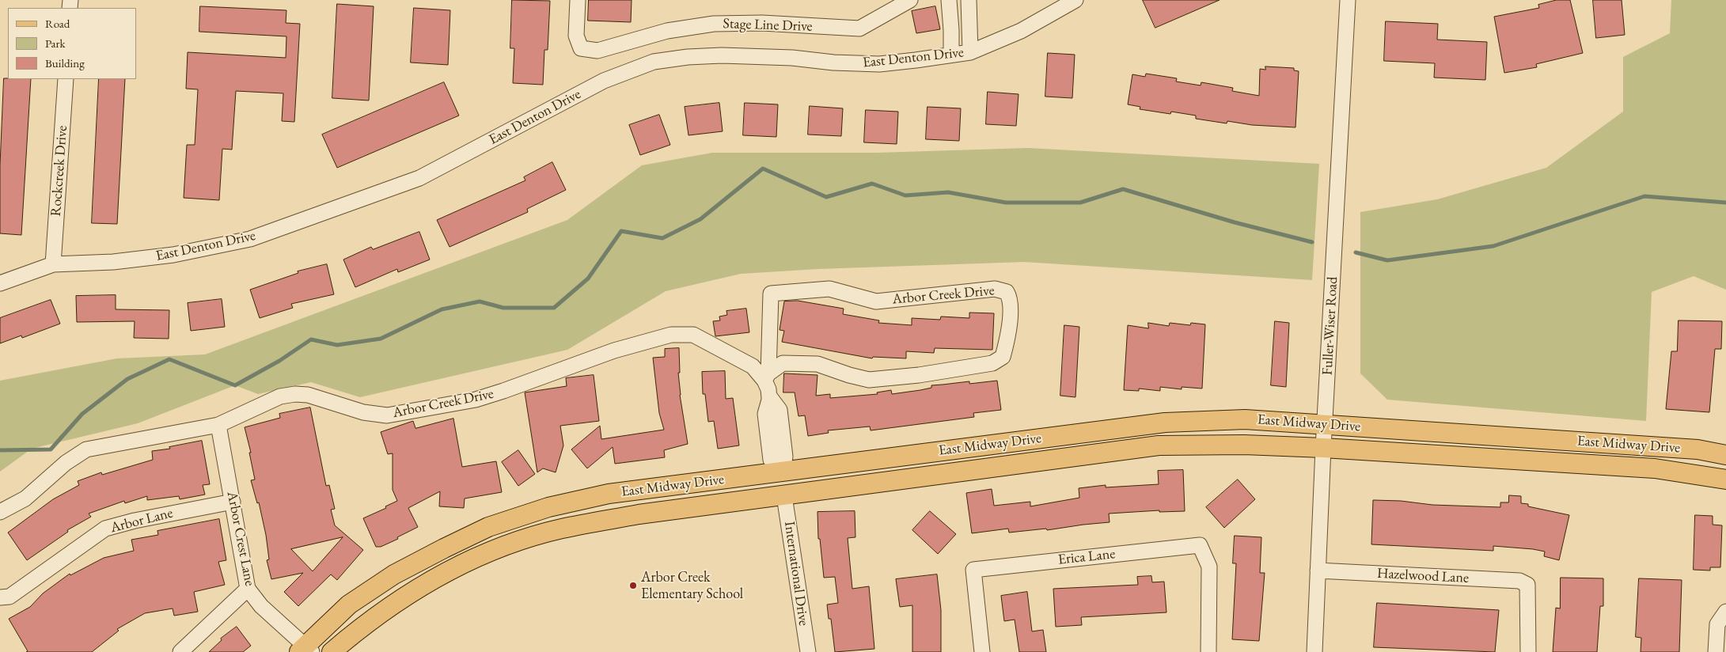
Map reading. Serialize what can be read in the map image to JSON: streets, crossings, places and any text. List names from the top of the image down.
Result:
{
  "streets": {
    "main road": ["East Midway Drive"],
    "street": [
      "Stage Line Drive",
      "East Denton Drive",
      "Rockcreek Drive",
      "Arbor Creek Drive",
      "Fuller-Wiser Road",
      "Arbor Lane",
      "Arbor Crest Lane",
      "Erica Lane",
      "International Drive",
      "Hazelwood Lane"
    ]
  },
  "crossings": [
    ["East Denton Drive", "Rockcreek Drive"],
    ["Arbor Creek Drive", "Arbor Crest Lane"],
    ["Fuller-Wiser Road", "East Midway Drive"],
    ["Fuller-Wiser Road", "Hazelwood Lane"],
    ["East Midway Drive", "Arbor Crest Lane"],
    ["East Midway Drive", "International Drive"],
    ["Arbor Lane", "Arbor Crest Lane"]
  ],
  "places": ["Arbor Creek Elementary School"],
  "legend": ["Road", "Park", "Building"]
}
